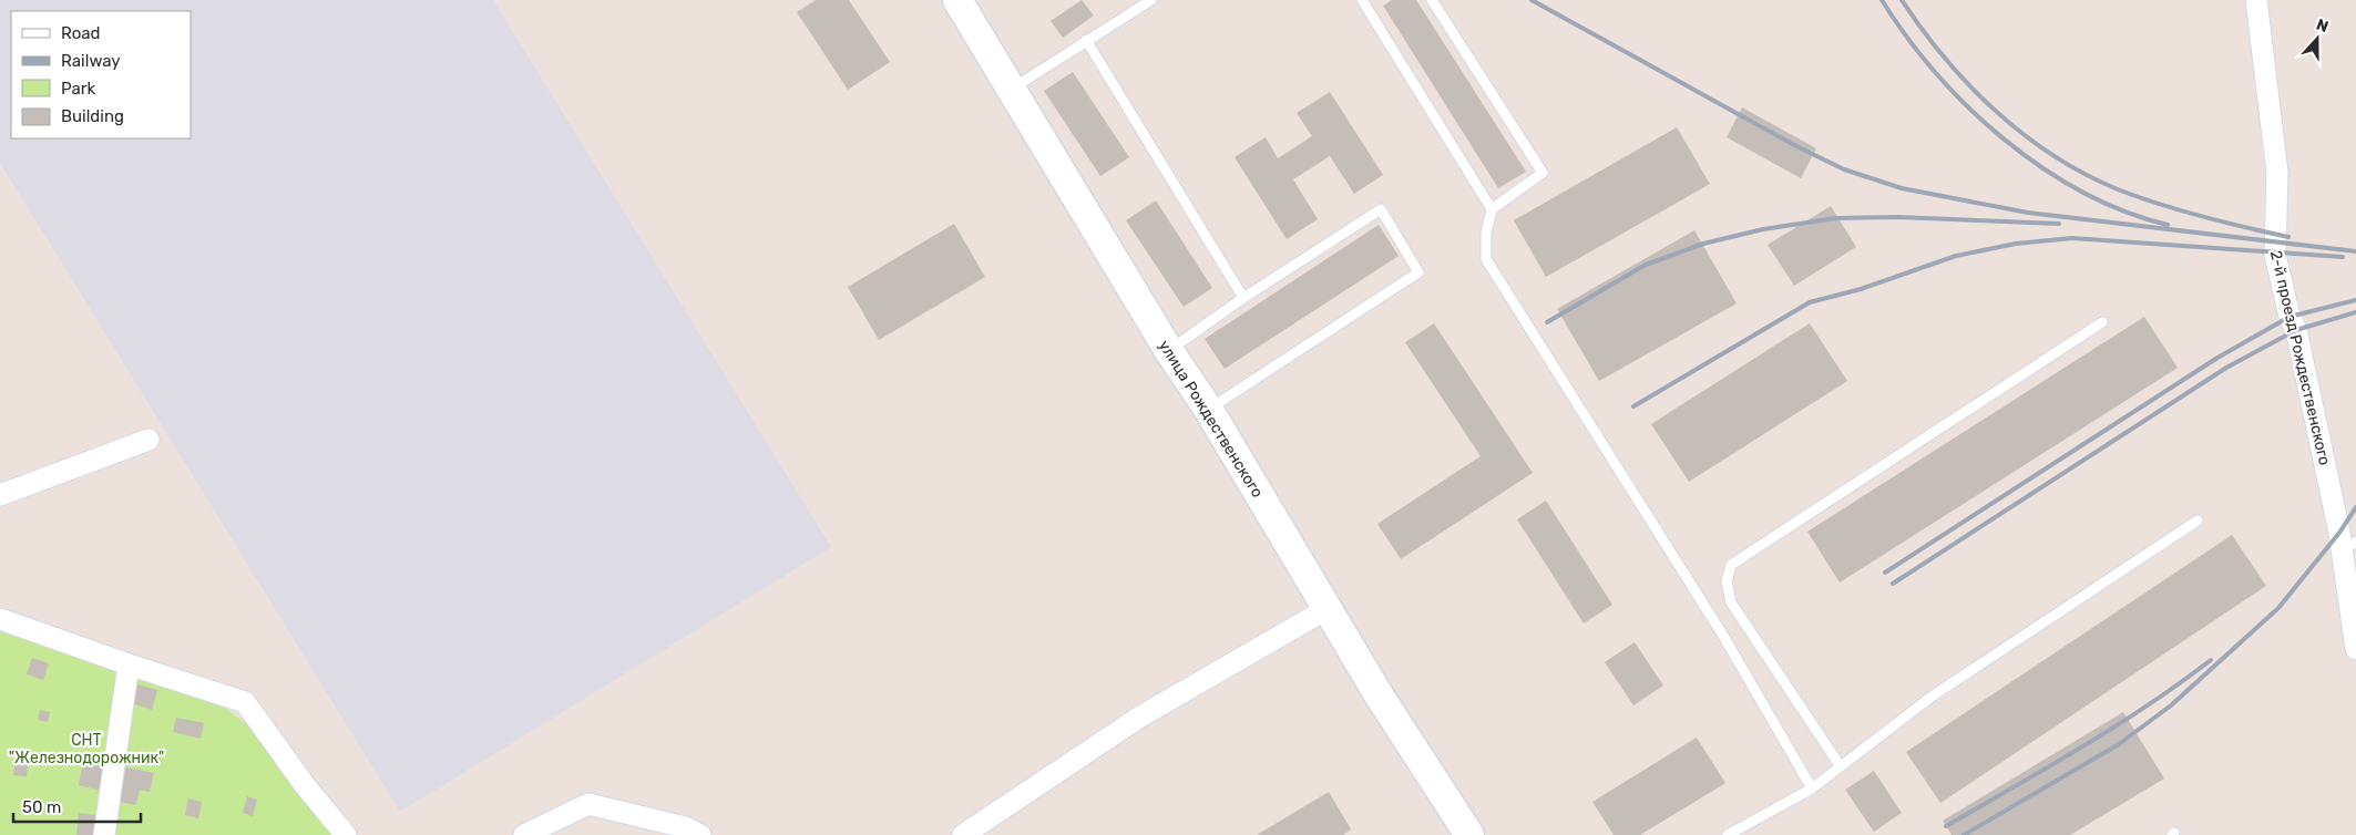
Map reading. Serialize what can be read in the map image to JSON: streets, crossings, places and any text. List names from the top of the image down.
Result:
{
  "streets": {
    "main road": ["улица Рождественского"],
    "street": ["2-й проезд Рождественского"]
  },
  "parks": ["СНТ \"Железнодорожник\""],
  "legend": [
    "Road",
    "Railway",
    "Park",
    "Building"
  ],
  "scale_bar": "50 m",
  "north": "top"
}
